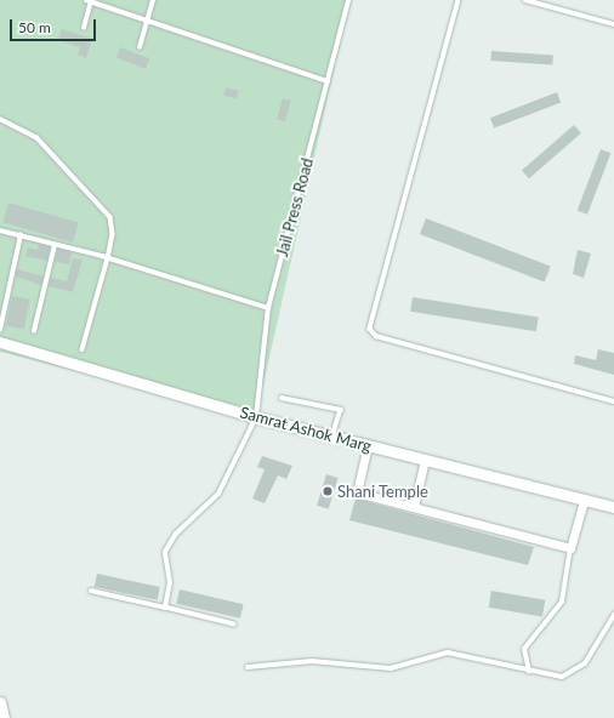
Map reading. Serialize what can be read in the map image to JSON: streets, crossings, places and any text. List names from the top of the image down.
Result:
{
  "streets": {
    "street": ["Samrat Ashok Marg"],
    "lane": ["Jail Press Road"]
  },
  "crossings": [
    ["Jail Press Road", "Samrat Ashok Marg"]
  ],
  "places": ["Shani Temple"],
  "scale_bar": "50 m"
}
